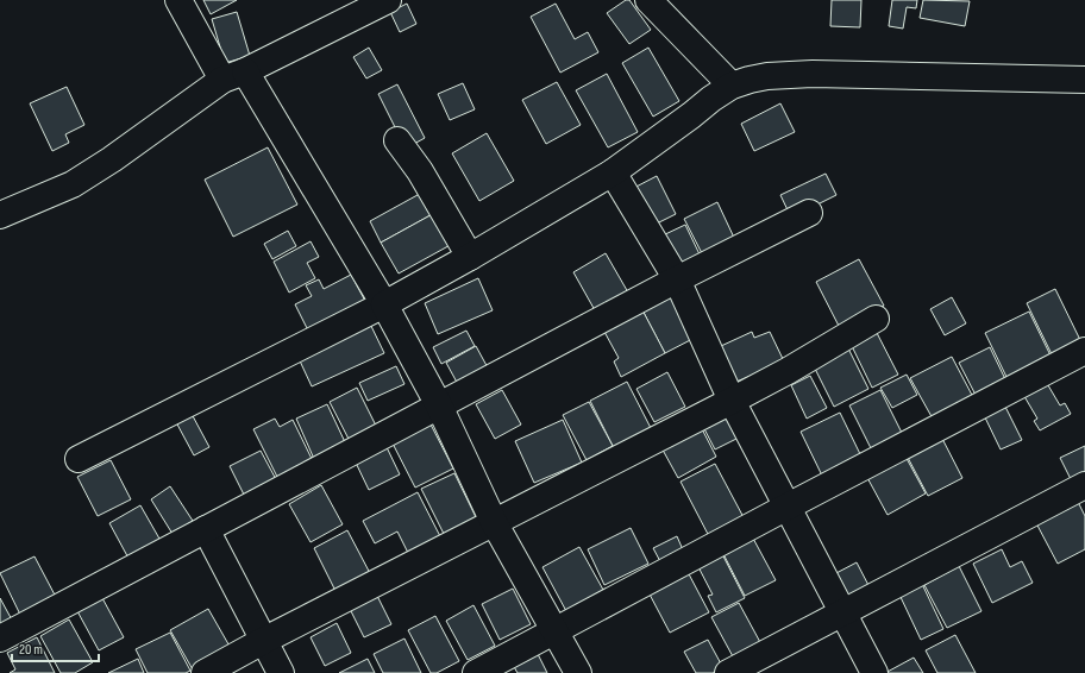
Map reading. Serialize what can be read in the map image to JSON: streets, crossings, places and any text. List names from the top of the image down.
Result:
{
  "scale_bar": "20 m"
}
